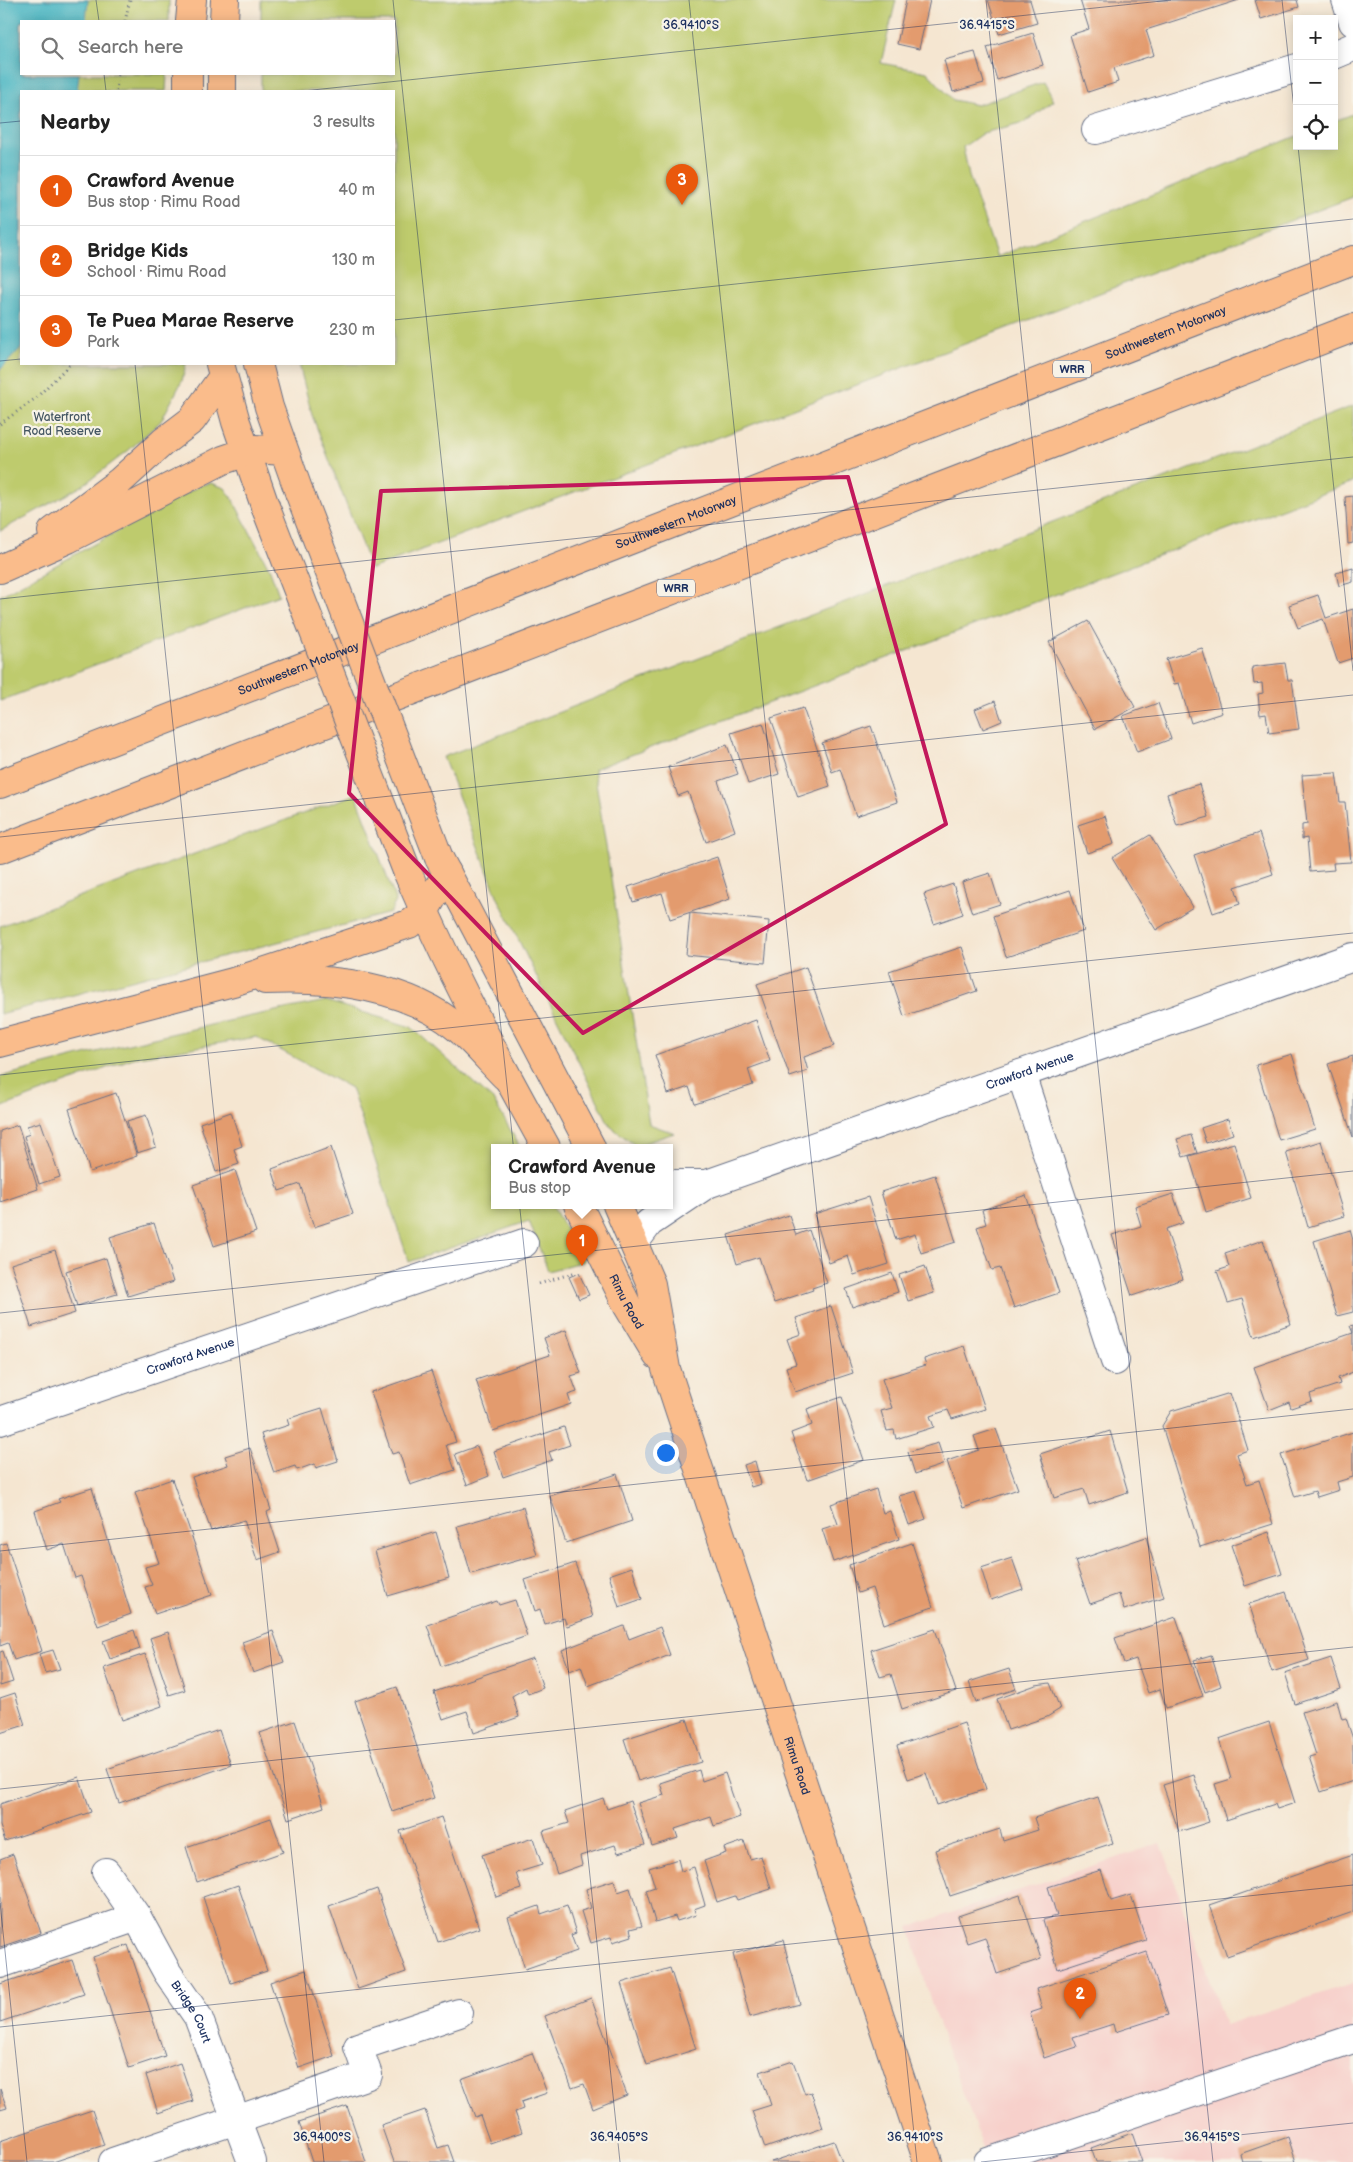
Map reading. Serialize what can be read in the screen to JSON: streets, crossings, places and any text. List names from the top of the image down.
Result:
{
  "streets": {
    "main road": ["Southwestern Motorway", "WRR", "Rimu Road"],
    "street": ["Crawford Avenue", "Bridge Court"]
  },
  "crossings": [
    ["Crawford Avenue", "Rimu Road"]
  ],
  "parks": ["Waterfront Road Reserve"],
  "page": {
    "map_buttons": ["+", "−"],
    "search": "Search here",
    "heading": ["Nearby", "3 results"],
    "list": [
      {
        "mark": "1",
        "name": "Crawford Avenue",
        "note": "Bus stop · Rimu Road",
        "value": "40 m"
      },
      {
        "mark": "2",
        "name": "Bridge Kids",
        "note": "School · Rimu Road",
        "value": "130 m"
      },
      {
        "mark": "3",
        "name": "Te Puea Marae Reserve",
        "note": "Park",
        "value": "230 m"
      }
    ],
    "pins": ["3", "1", "2"],
    "popup": ["Crawford Avenue", "Bus stop"]
  },
  "coordinates": [
    "36.9410°S",
    "36.9415°S",
    "36.9400°S",
    "36.9405°S"
  ]
}
